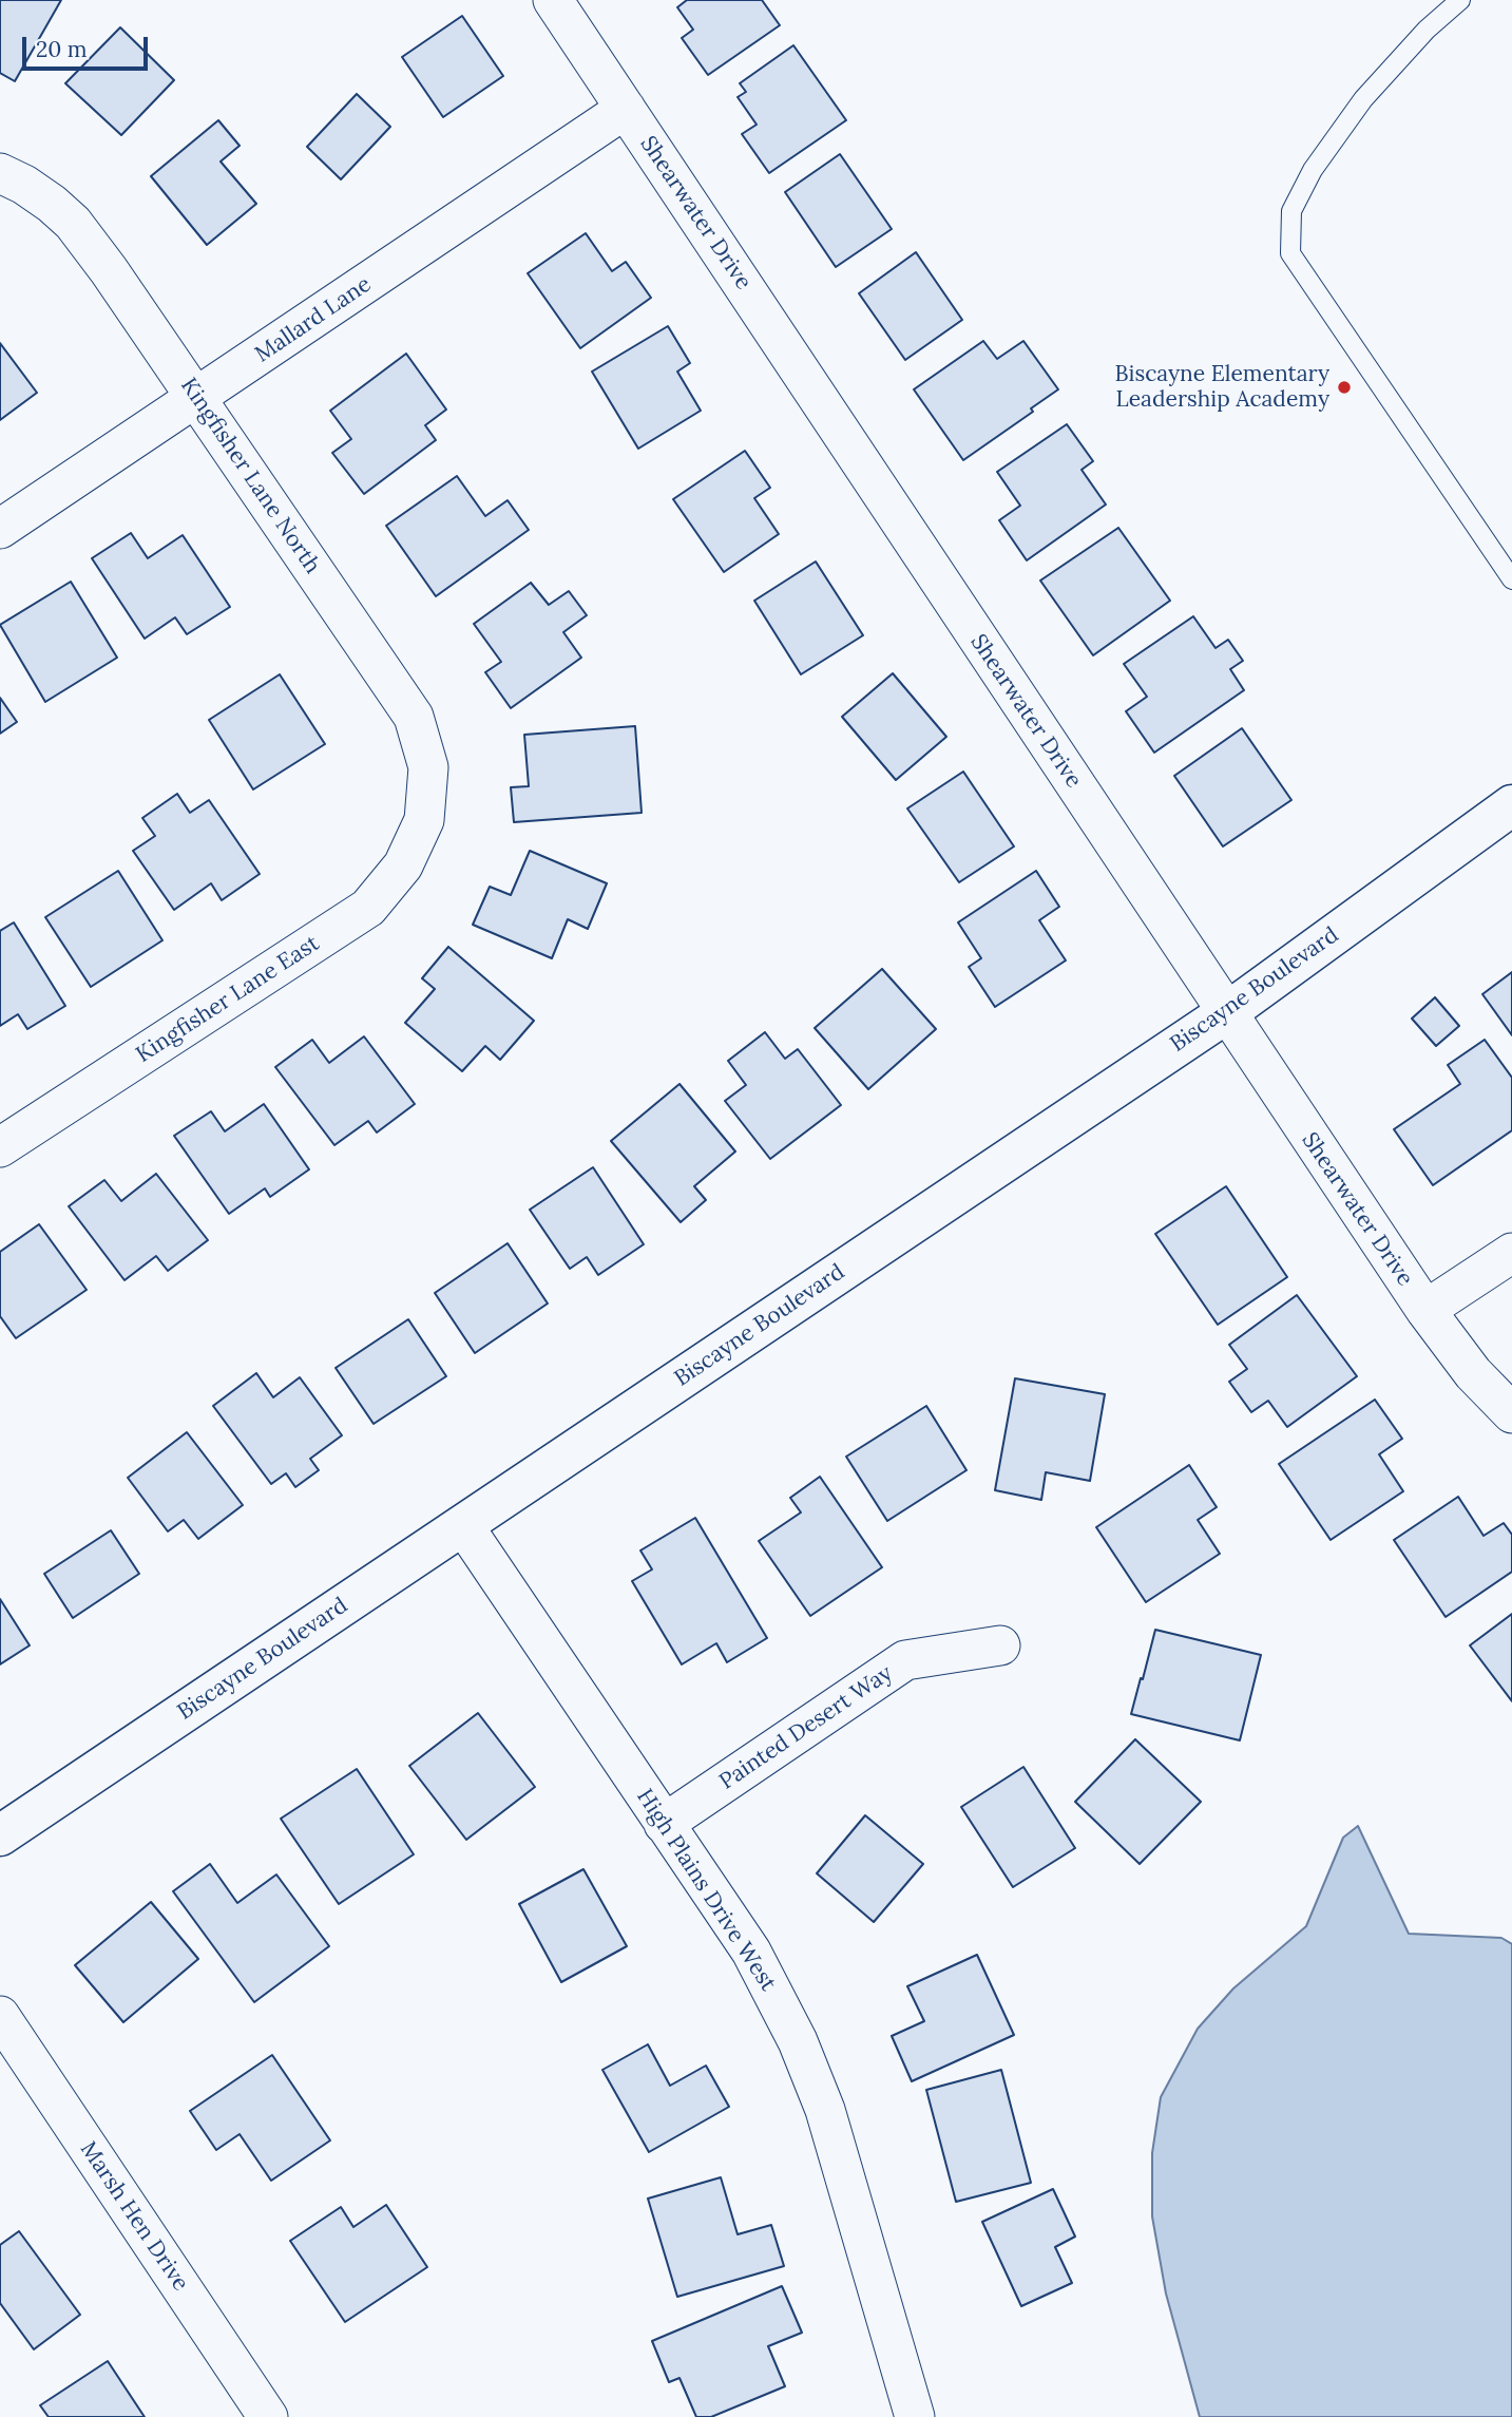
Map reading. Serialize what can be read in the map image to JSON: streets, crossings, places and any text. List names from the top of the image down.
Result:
{
  "streets": {
    "street": [
      "Shearwater Drive",
      "Mallard Lane",
      "Kingfisher Lane North",
      "Biscayne Boulevard",
      "Kingfisher Lane East",
      "Painted Desert Way",
      "High Plains Drive West",
      "Marsh Hen Drive"
    ]
  },
  "crossings": [
    ["Shearwater Drive", "Mallard Lane"],
    ["Shearwater Drive", "Biscayne Boulevard"],
    ["Mallard Lane", "Kingfisher Lane North"],
    ["Kingfisher Lane North", "Kingfisher Lane East"],
    ["Biscayne Boulevard", "High Plains Drive West"],
    ["Painted Desert Way", "High Plains Drive West"]
  ],
  "places": ["Biscayne Elementary Leadership Academy"],
  "scale_bar": "20 m"
}
